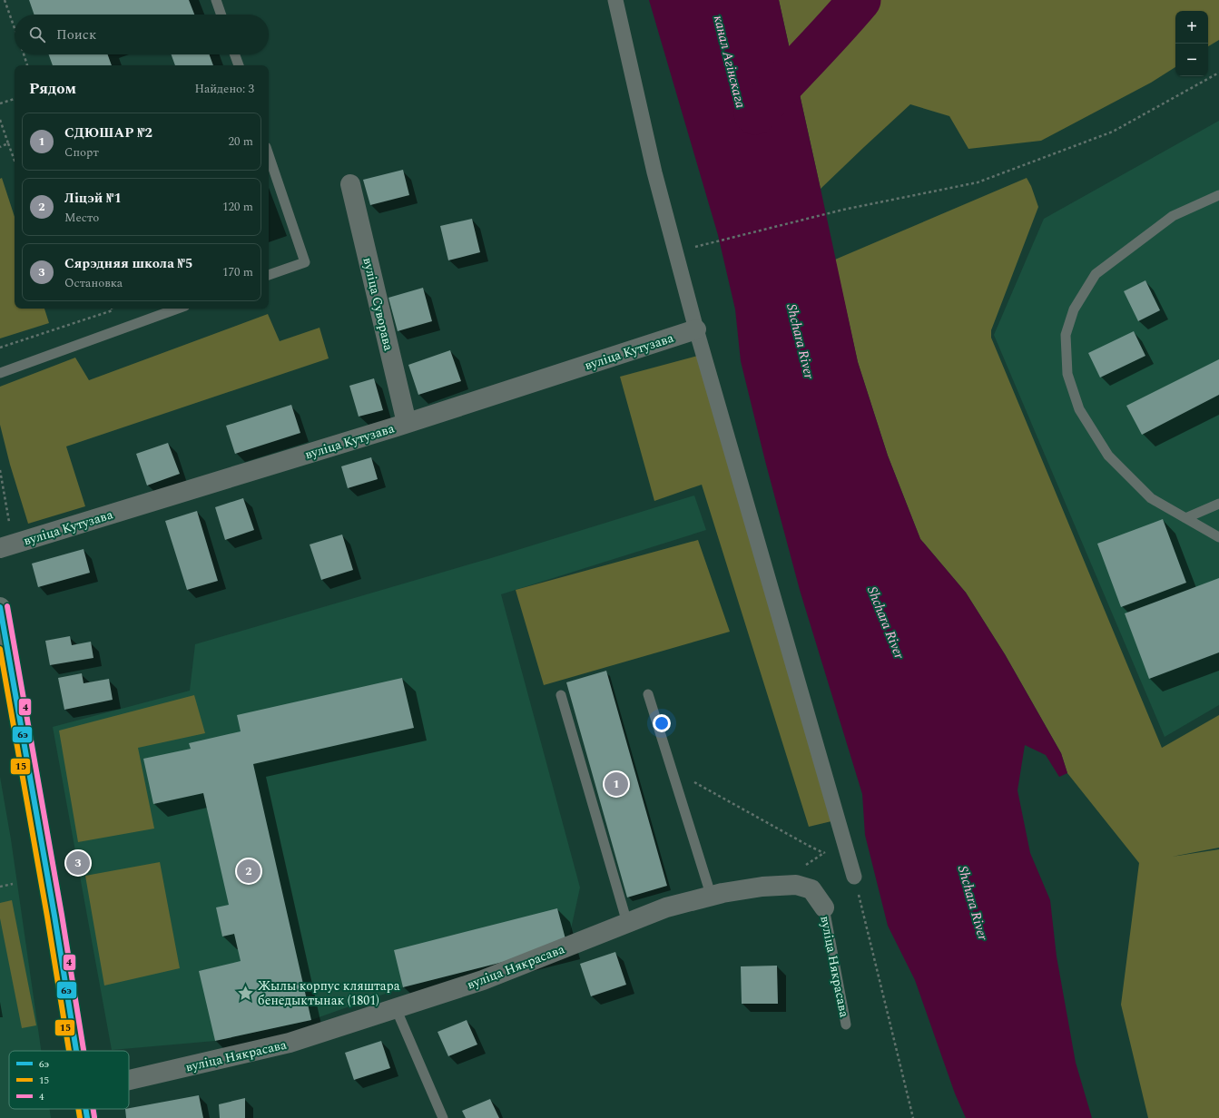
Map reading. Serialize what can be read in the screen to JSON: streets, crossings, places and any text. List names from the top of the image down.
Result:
{
  "streets": {
    "street": ["вуліца Суворава", "вуліца Кутузава", "вуліца Някрасава"]
  },
  "crossings": [
    ["вуліца Суворава", "вуліца Кутузава"]
  ],
  "water": ["канал Агінскага", "Shchara River"],
  "places": {
    "place": ["Жылы корпус кляштара бенедыктынак (1801)"]
  },
  "lines": ["transit line 4", "transit line 6э", "transit line 15"],
  "legend": ["6э", "15", "4"],
  "page": {
    "map_buttons": ["+", "−"],
    "search": "Поиск",
    "heading": ["Рядом", "Найдено: 3"],
    "list": [
      {
        "mark": "1",
        "name": "СДЮШАР №2",
        "note": "Спорт",
        "value": "20 m"
      },
      {
        "mark": "2",
        "name": "Ліцэй №1",
        "note": "Место",
        "value": "120 m"
      },
      {
        "mark": "3",
        "name": "Сярэдняя школа №5",
        "note": "Остановка",
        "value": "170 m"
      }
    ],
    "pins": ["1", "3", "2"]
  }
}
